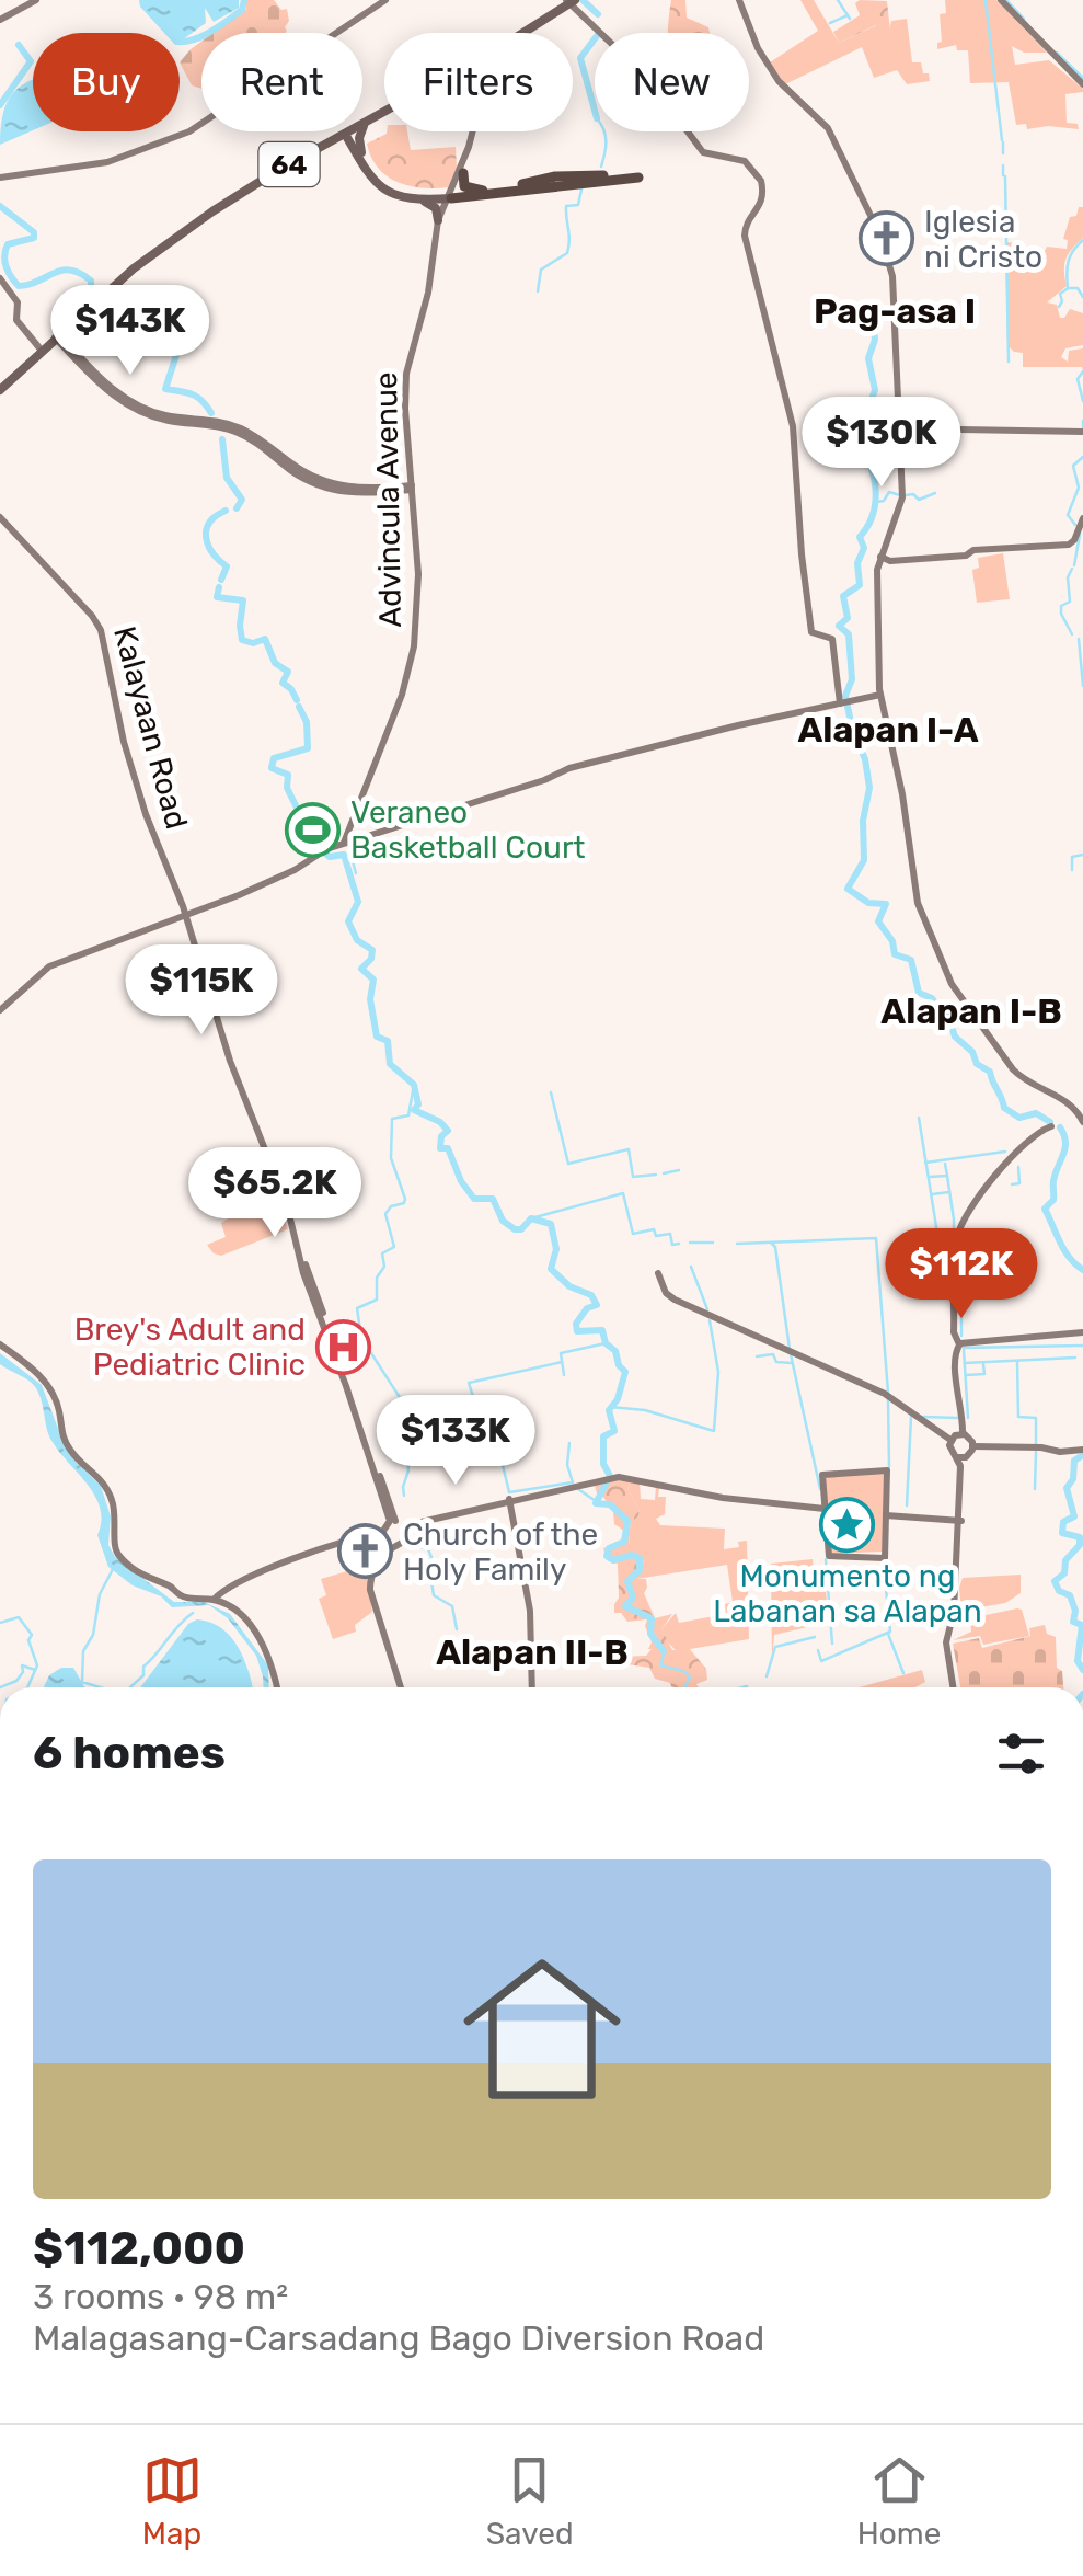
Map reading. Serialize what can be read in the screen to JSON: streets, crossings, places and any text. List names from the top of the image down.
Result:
{
  "streets": {
    "main road": ["64"],
    "street": ["Advincula Avenue", "Kalayaan Road"]
  },
  "districts": [
    "Pag-asa I",
    "Alapan I-A",
    "Alapan I-B",
    "Alapan II-B"
  ],
  "places": {
    "church": ["Iglesia ni Cristo", "Church of the Holy Family"],
    "sports": ["Veraneo Basketball Court"],
    "hospital": ["Brey's Adult and Pediatric Clinic"],
    "place": ["Monumento ng Labanan sa Alapan"]
  },
  "page": {
    "chip": [
      "Buy",
      "Rent",
      "Filters",
      "New"
    ],
    "price": [
      "$143K",
      "$130K",
      "$115K",
      "$65.2K",
      "$112K",
      "$133K"
    ],
    "heading": "6 homes",
    "list": [
      {
        "name": "$112,000",
        "note": "3 rooms · 98 m² · Malagasang-Carsadang Bago Diversion Road"
      }
    ],
    "tabs": ["Map", "Saved", "Home"]
  }
}
